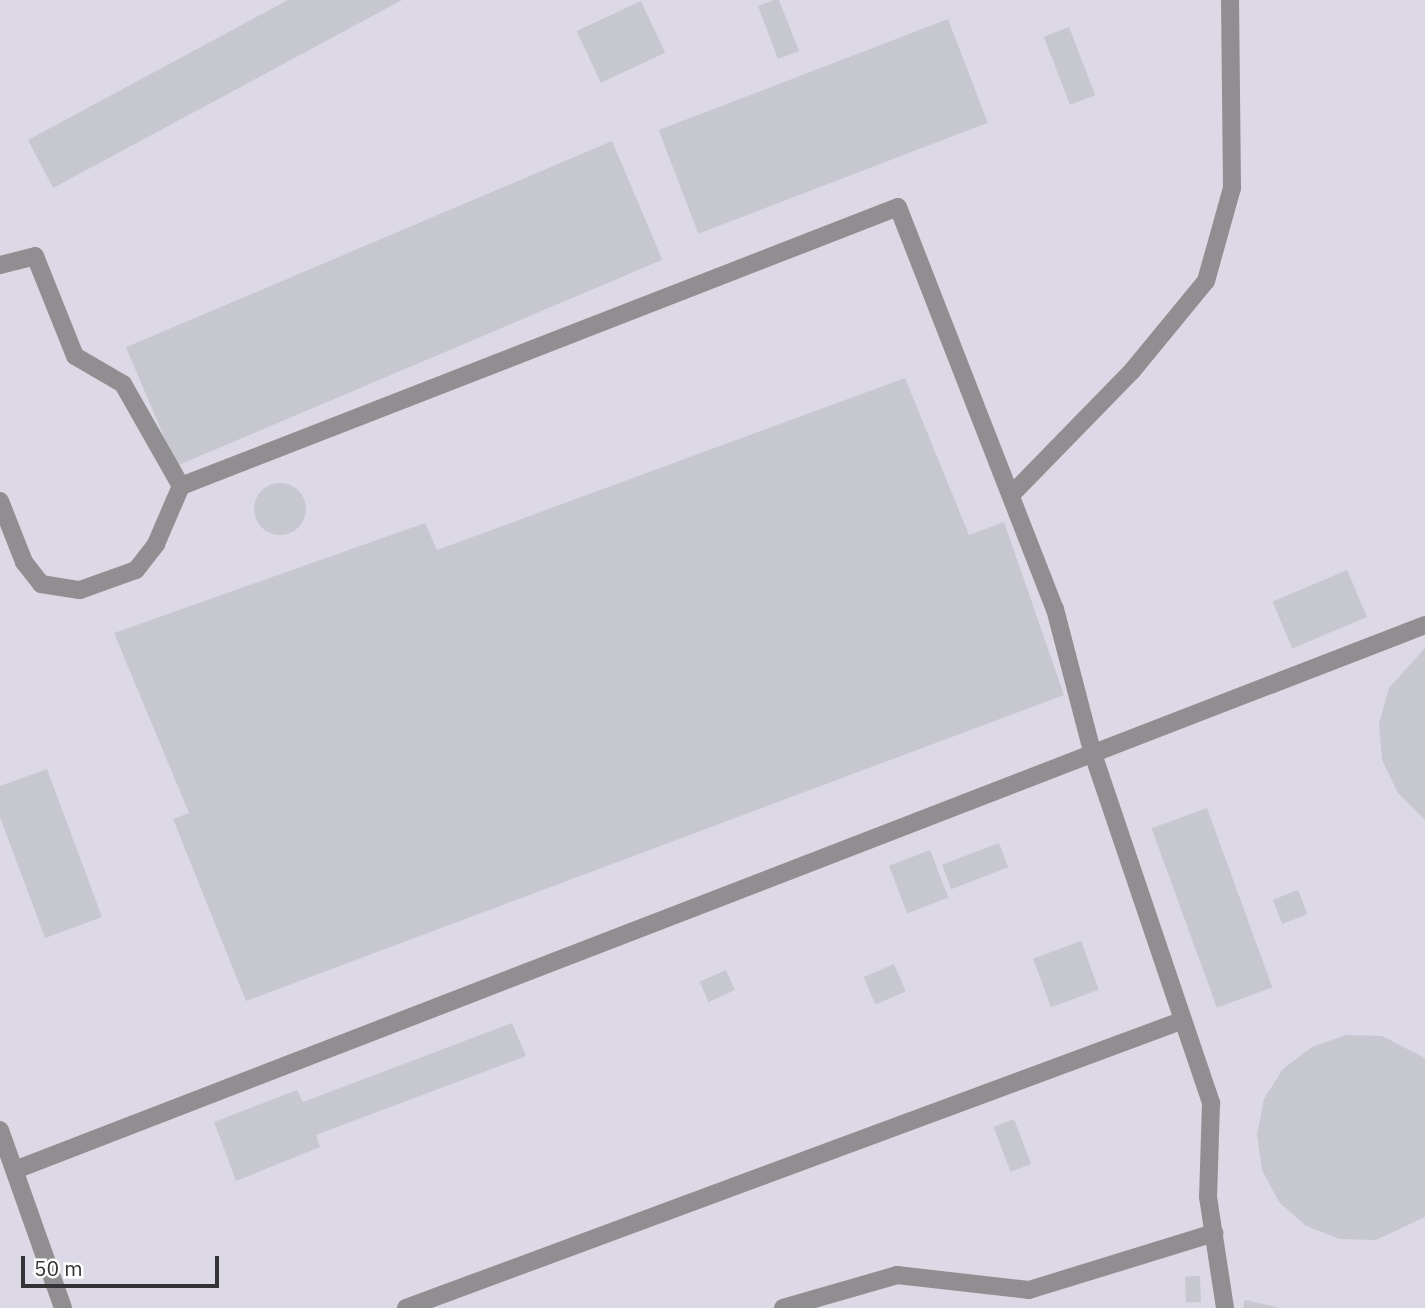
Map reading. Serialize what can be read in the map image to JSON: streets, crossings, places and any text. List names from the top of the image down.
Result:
{
  "scale_bar": "50 m"
}
